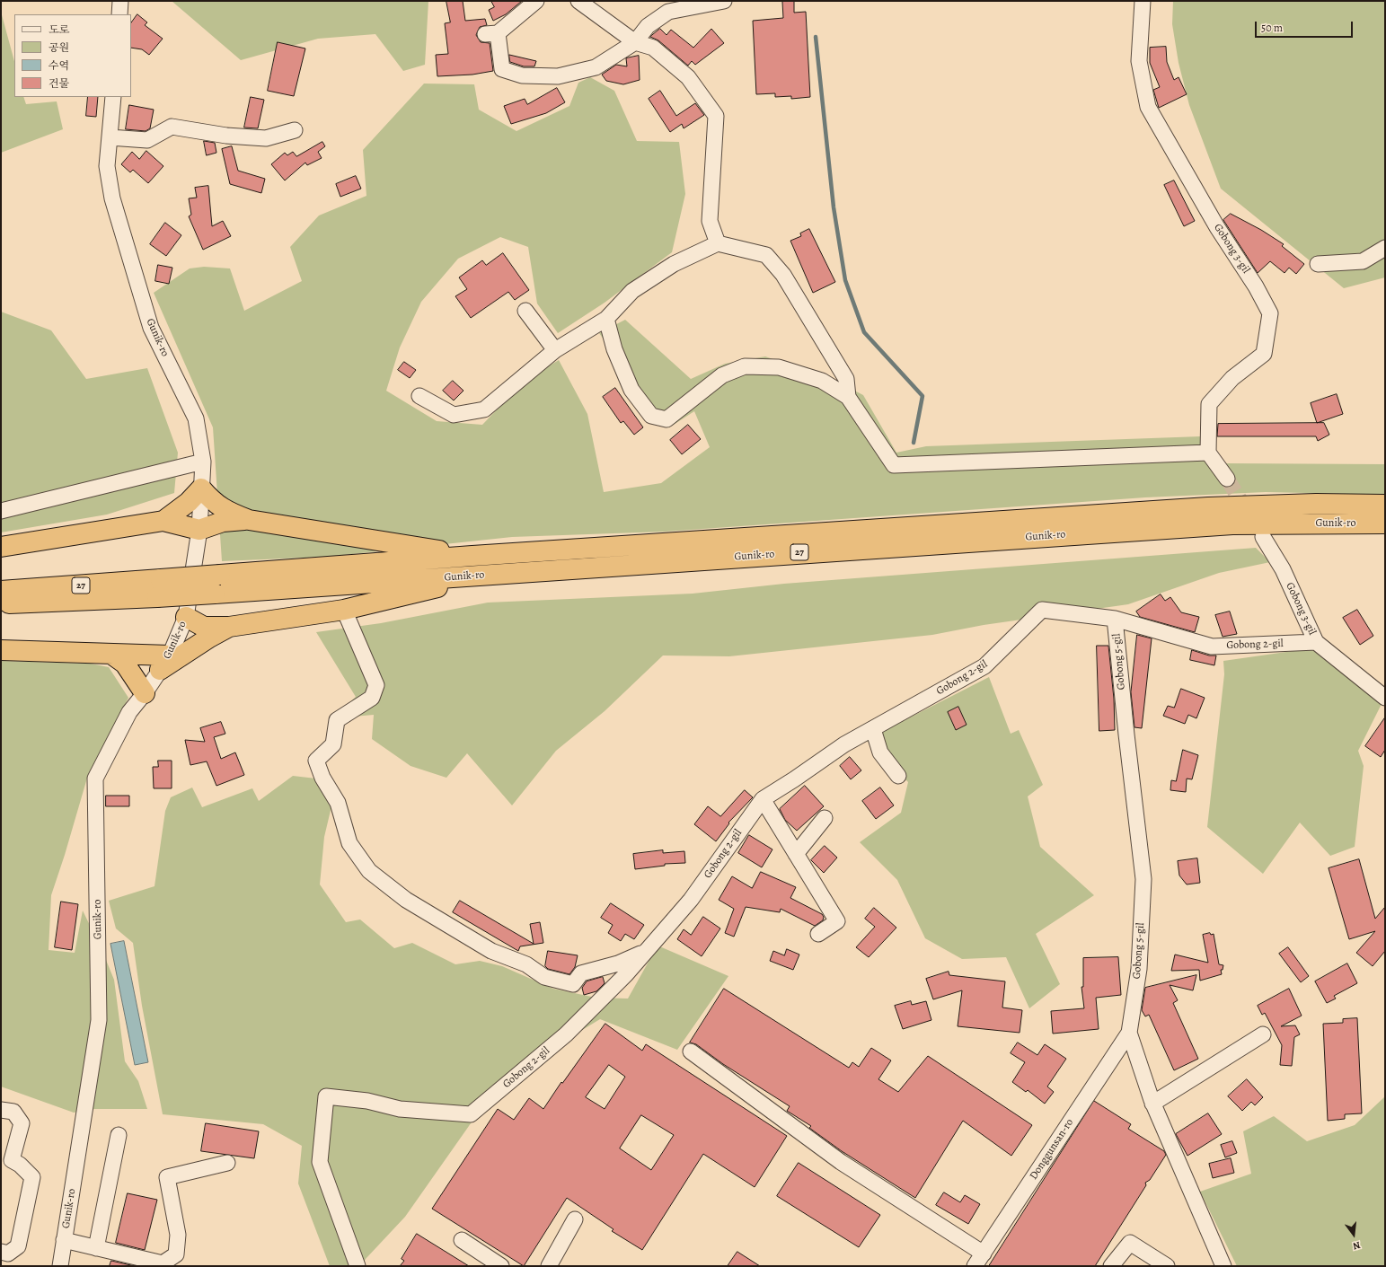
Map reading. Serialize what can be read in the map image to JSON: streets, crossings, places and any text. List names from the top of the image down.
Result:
{
  "streets": {
    "highway": ["Gunik-ro", "27"],
    "street": [
      "Gobong 3-gil",
      "Gobong 2-gil",
      "Gobong 5-gil",
      "Donggunsan-ro"
    ]
  },
  "crossings": [
    ["Gobong 3-gil", "Gobong 2-gil"],
    ["Gobong 2-gil", "Gobong 5-gil"],
    ["Gobong 5-gil", "Donggunsan-ro"]
  ],
  "legend": [
    "도로",
    "공원",
    "수역",
    "건물"
  ],
  "scale_bar": "50 m",
  "north": "bottom"
}
